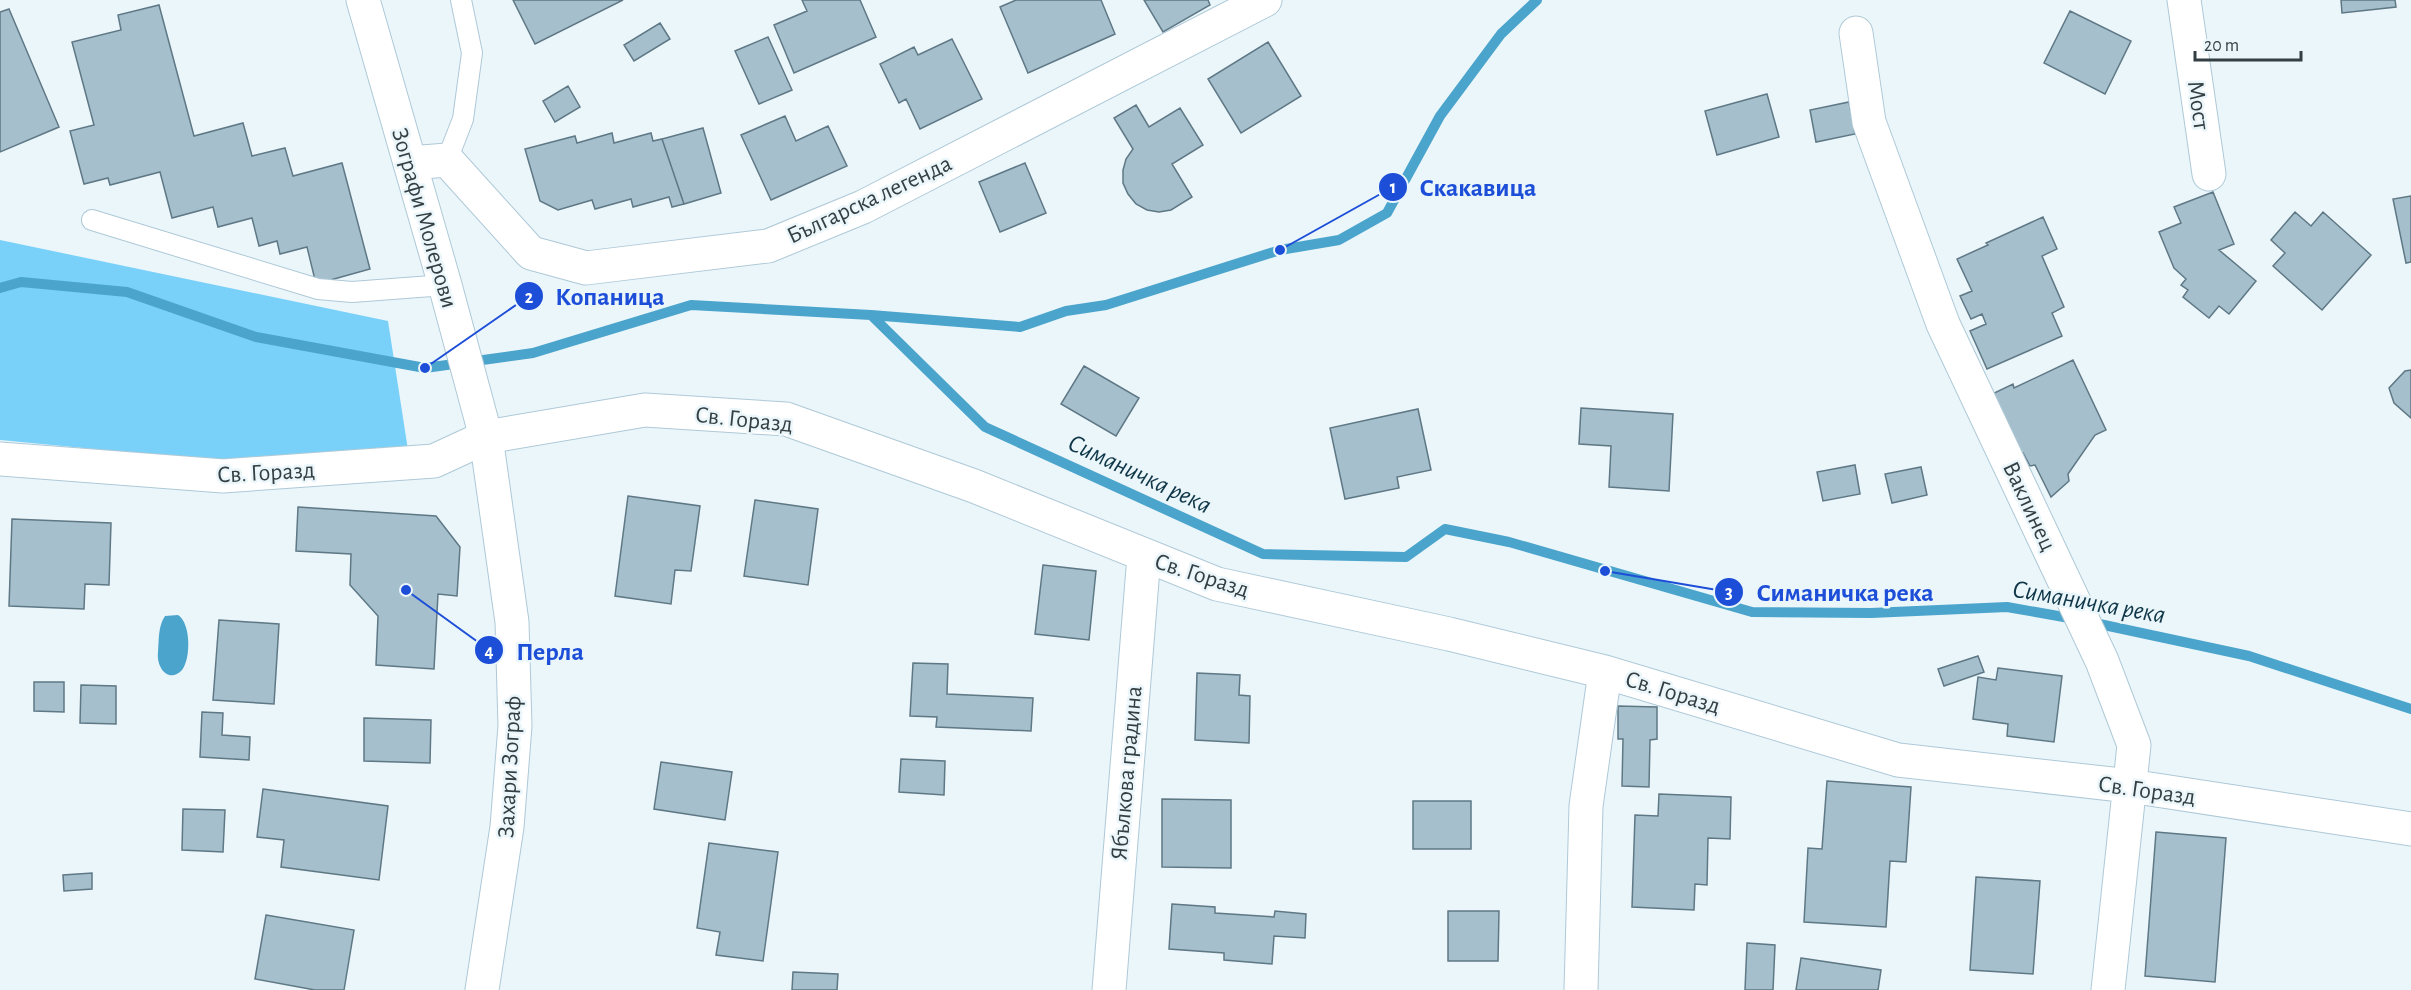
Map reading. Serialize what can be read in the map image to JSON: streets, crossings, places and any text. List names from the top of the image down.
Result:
{
  "streets": {
    "street": [
      "Мост",
      "Българска легенда",
      "Зографи Молерови",
      "Св. Горазд",
      "Ваклинец",
      "Захари Зограф",
      "Ябълкова градина"
    ]
  },
  "crossings": [
    ["Зографи Молерови", "Св. Горазд"],
    ["Зографи Молерови", "Захари Зограф"],
    ["Св. Горазд", "Ваклинец"],
    ["Св. Горазд", "Захари Зограф"],
    ["Св. Горазд", "Ябълкова градина"]
  ],
  "water": ["Симаничка река"],
  "places": [
    "Скакавица",
    "Копаница",
    "Симаничка река",
    "Перла"
  ],
  "scale_bar": "20 m"
}
